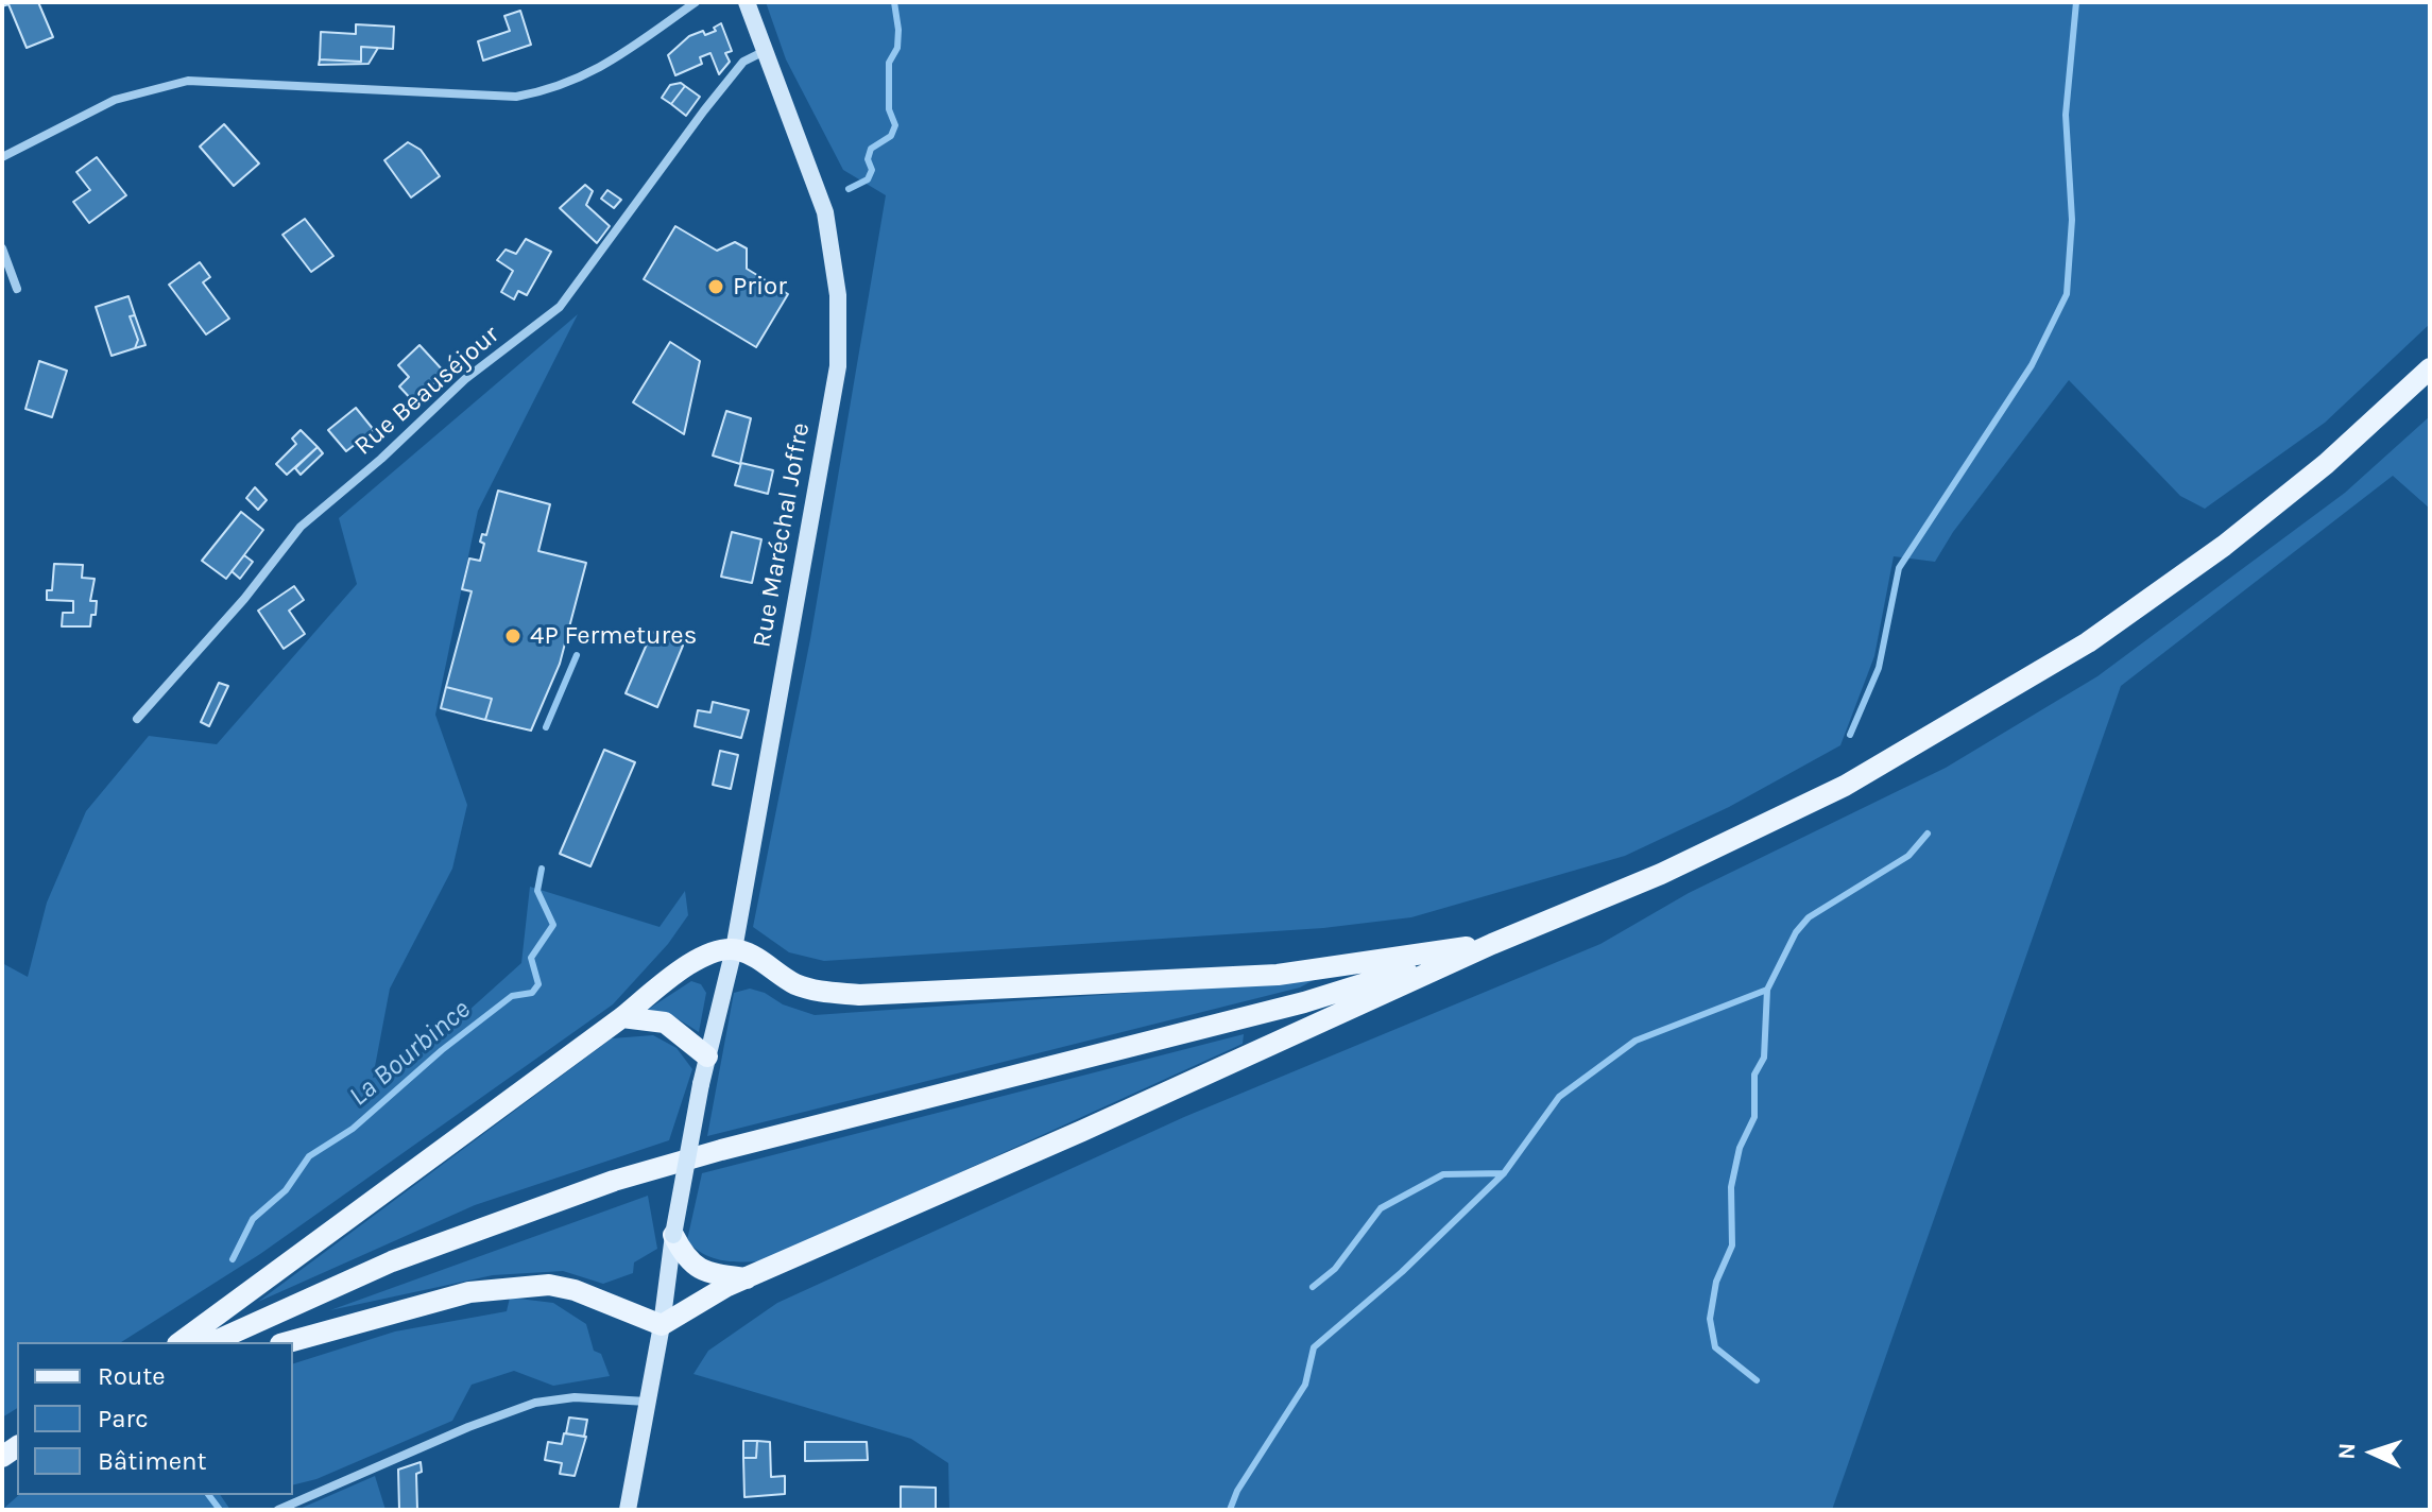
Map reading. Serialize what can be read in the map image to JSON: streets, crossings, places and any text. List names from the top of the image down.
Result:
{
  "streets": {
    "main road": ["Rue Maréchal Joffre"],
    "street": ["Rue Beauséjour"]
  },
  "crossings": [
    ["Rue Beauséjour", "Rue Maréchal Joffre"]
  ],
  "water": ["La Bourbince"],
  "places": ["Prior", "4P Fermetures"],
  "legend": ["Route", "Parc", "Bâtiment"],
  "north": "left"
}
